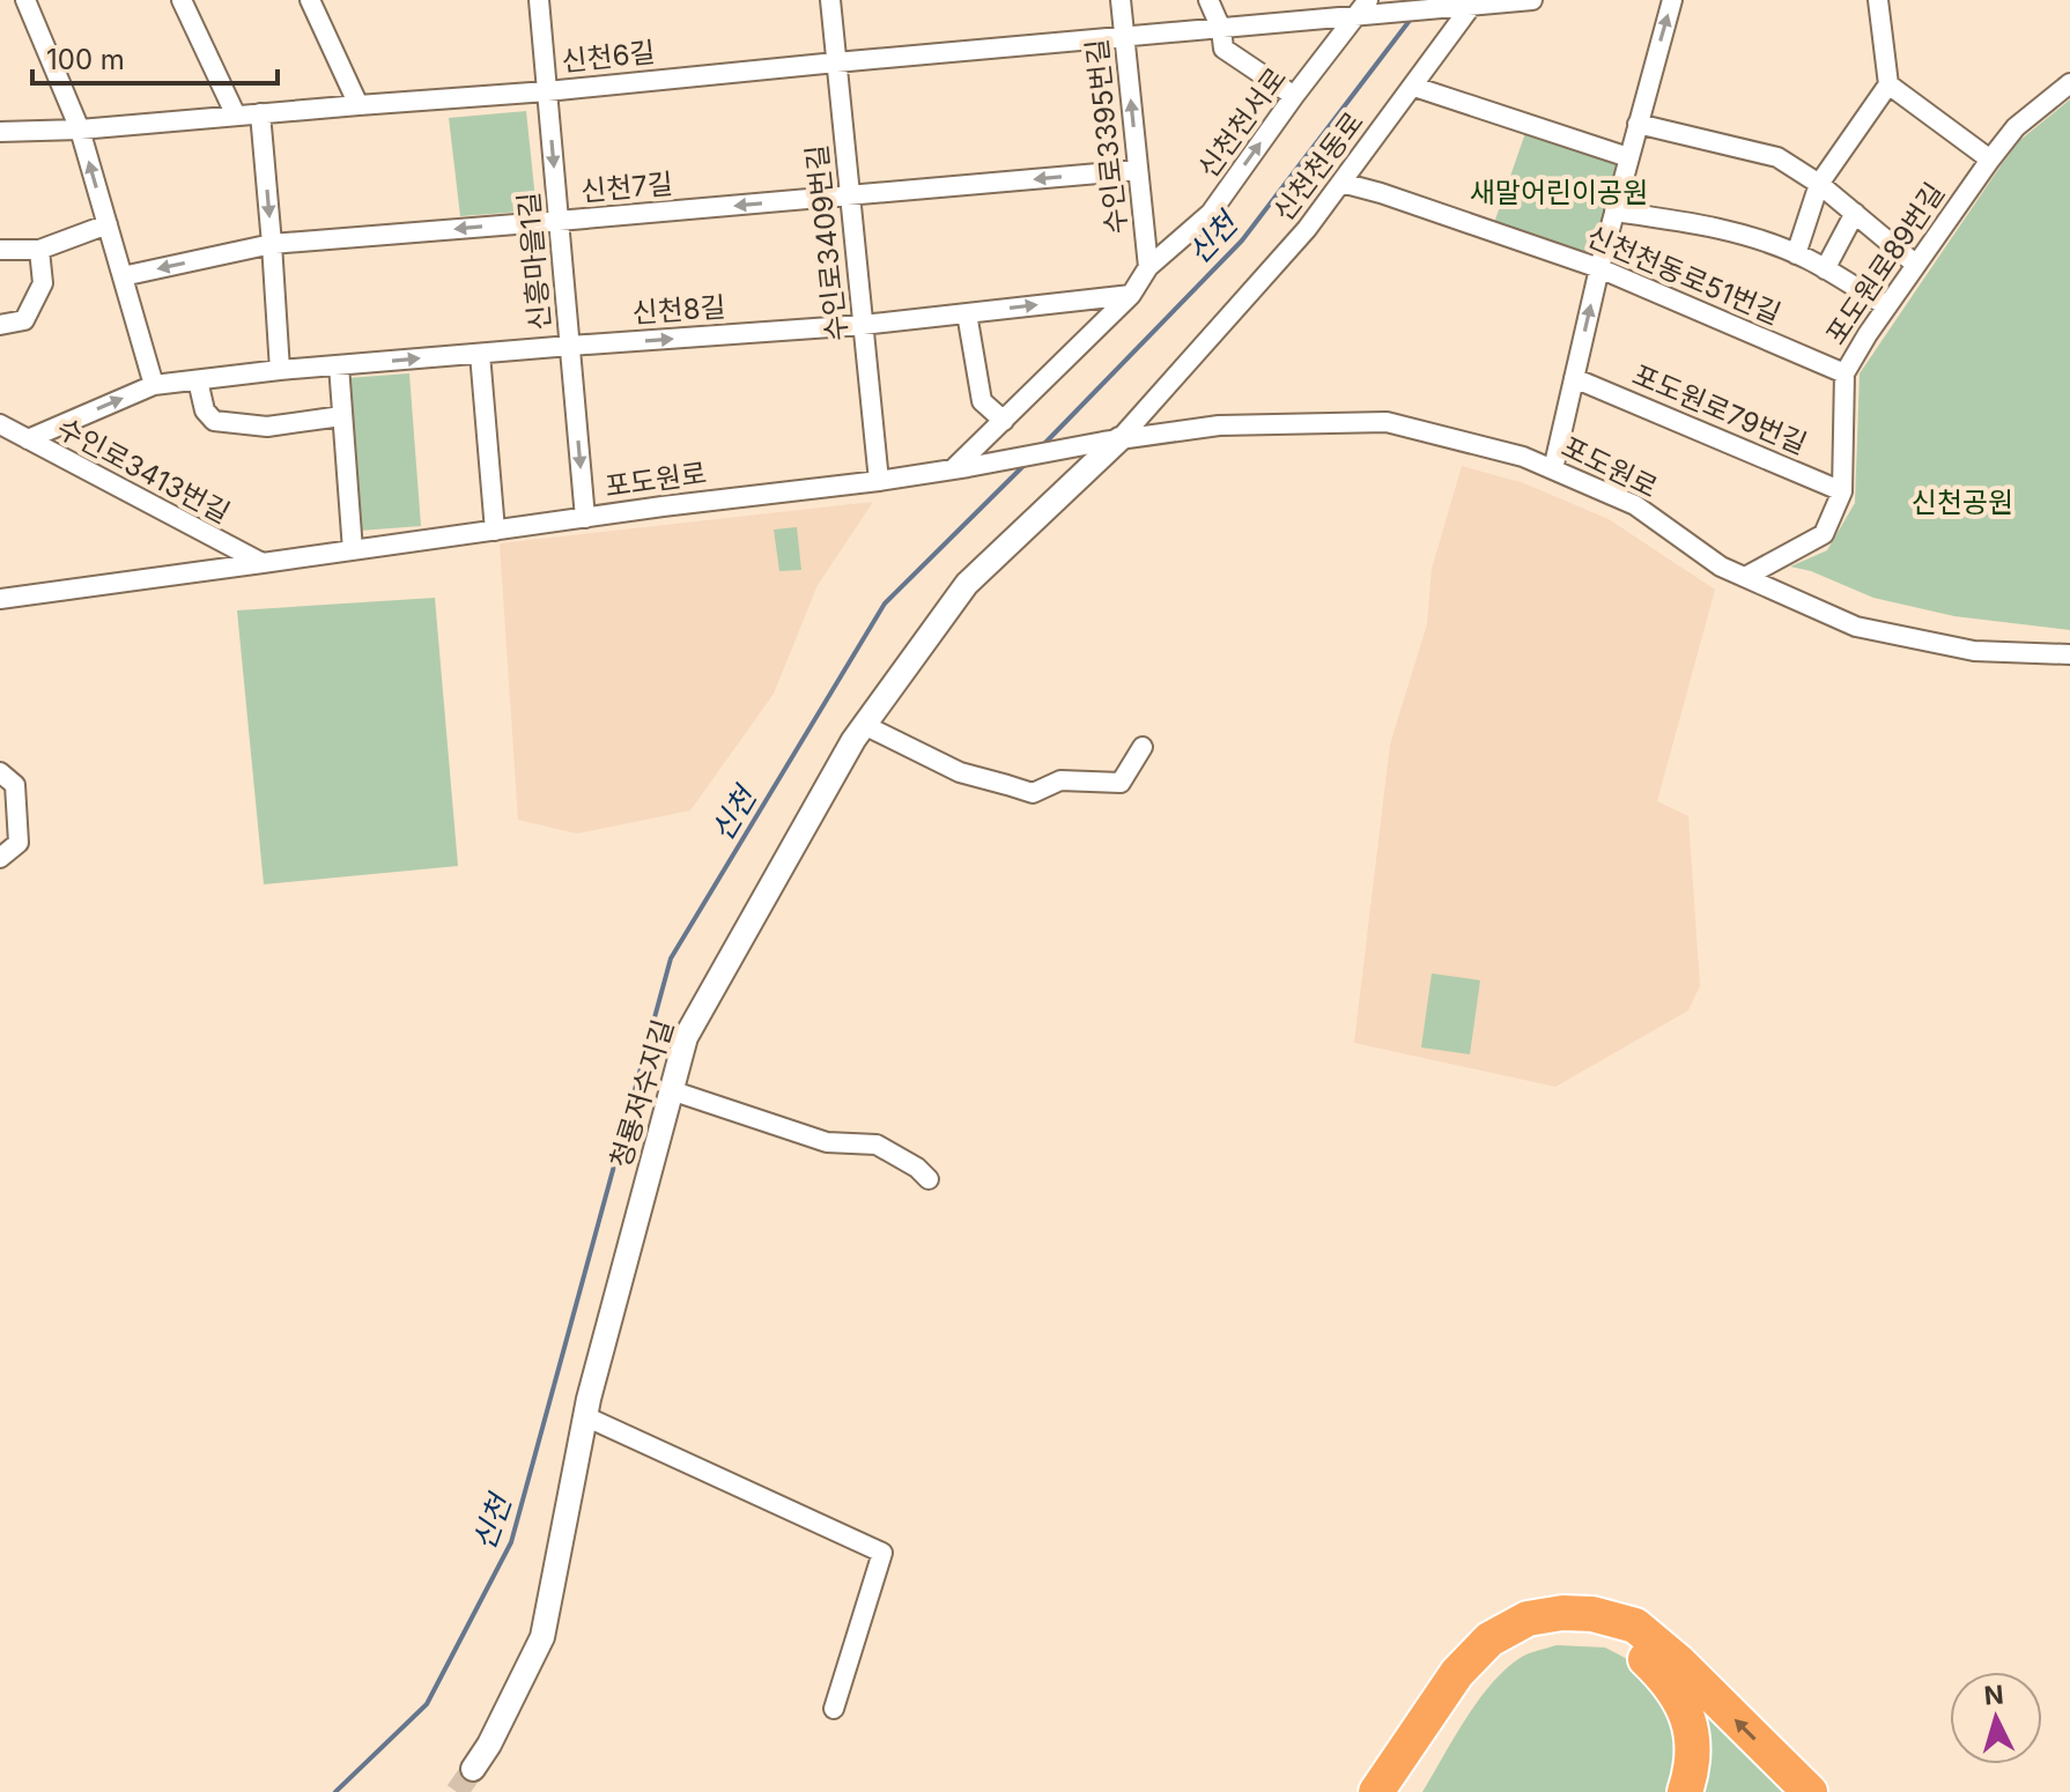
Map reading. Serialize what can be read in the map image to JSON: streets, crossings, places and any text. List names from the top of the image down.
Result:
{
  "streets": {
    "street": [
      "신천6길",
      "신천천서로",
      "수인로3395번길",
      "신천천동로",
      "신천7길",
      "수인로3409번길",
      "신흥마을1길",
      "포도원로89번길",
      "신천천동로51번길",
      "신천8길",
      "포도원로79번길",
      "포도원로",
      "수인로3413번길",
      "청룡저수지길"
    ]
  },
  "crossings": [
    ["신천6길", "신천천서로"],
    ["신천6길", "수인로3395번길"],
    ["신천6길", "신천천동로"],
    ["신천6길", "수인로3409번길"],
    ["신천6길", "신흥마을1길"],
    ["신천천서로", "수인로3395번길"],
    ["수인로3395번길", "신천7길"],
    ["신천천동로", "신천천동로51번길"],
    ["신천천동로", "포도원로"],
    ["신천천동로", "청룡저수지길"],
    ["신천7길", "수인로3409번길"],
    ["신천7길", "신흥마을1길"],
    ["수인로3409번길", "신천8길"],
    ["수인로3409번길", "포도원로"],
    ["신흥마을1길", "신천8길"],
    ["신흥마을1길", "포도원로"],
    ["포도원로89번길", "신천천동로51번길"],
    ["포도원로89번길", "포도원로79번길"],
    ["포도원로89번길", "포도원로"],
    ["신천8길", "수인로3413번길"],
    ["포도원로", "수인로3413번길"],
    ["포도원로", "청룡저수지길"]
  ],
  "one_way": [
    "신천천서로",
    "수인로3395번길",
    "신천7길",
    "신천8길"
  ],
  "water": ["신천"],
  "parks": ["새말어린이공원", "신천공원"],
  "scale_bar": "100 m",
  "north": "top"
}
